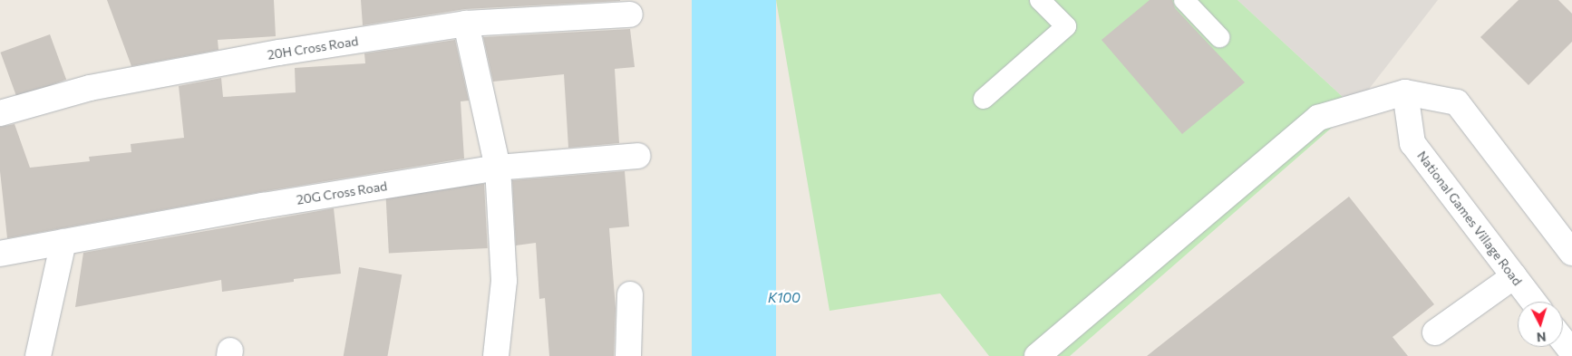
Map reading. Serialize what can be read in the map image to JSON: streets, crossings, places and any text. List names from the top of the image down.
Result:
{
  "streets": {
    "street": ["20H Cross Road", "20G Cross Road", "National Games Village Road"]
  },
  "water": ["K100"],
  "north": "bottom"
}
